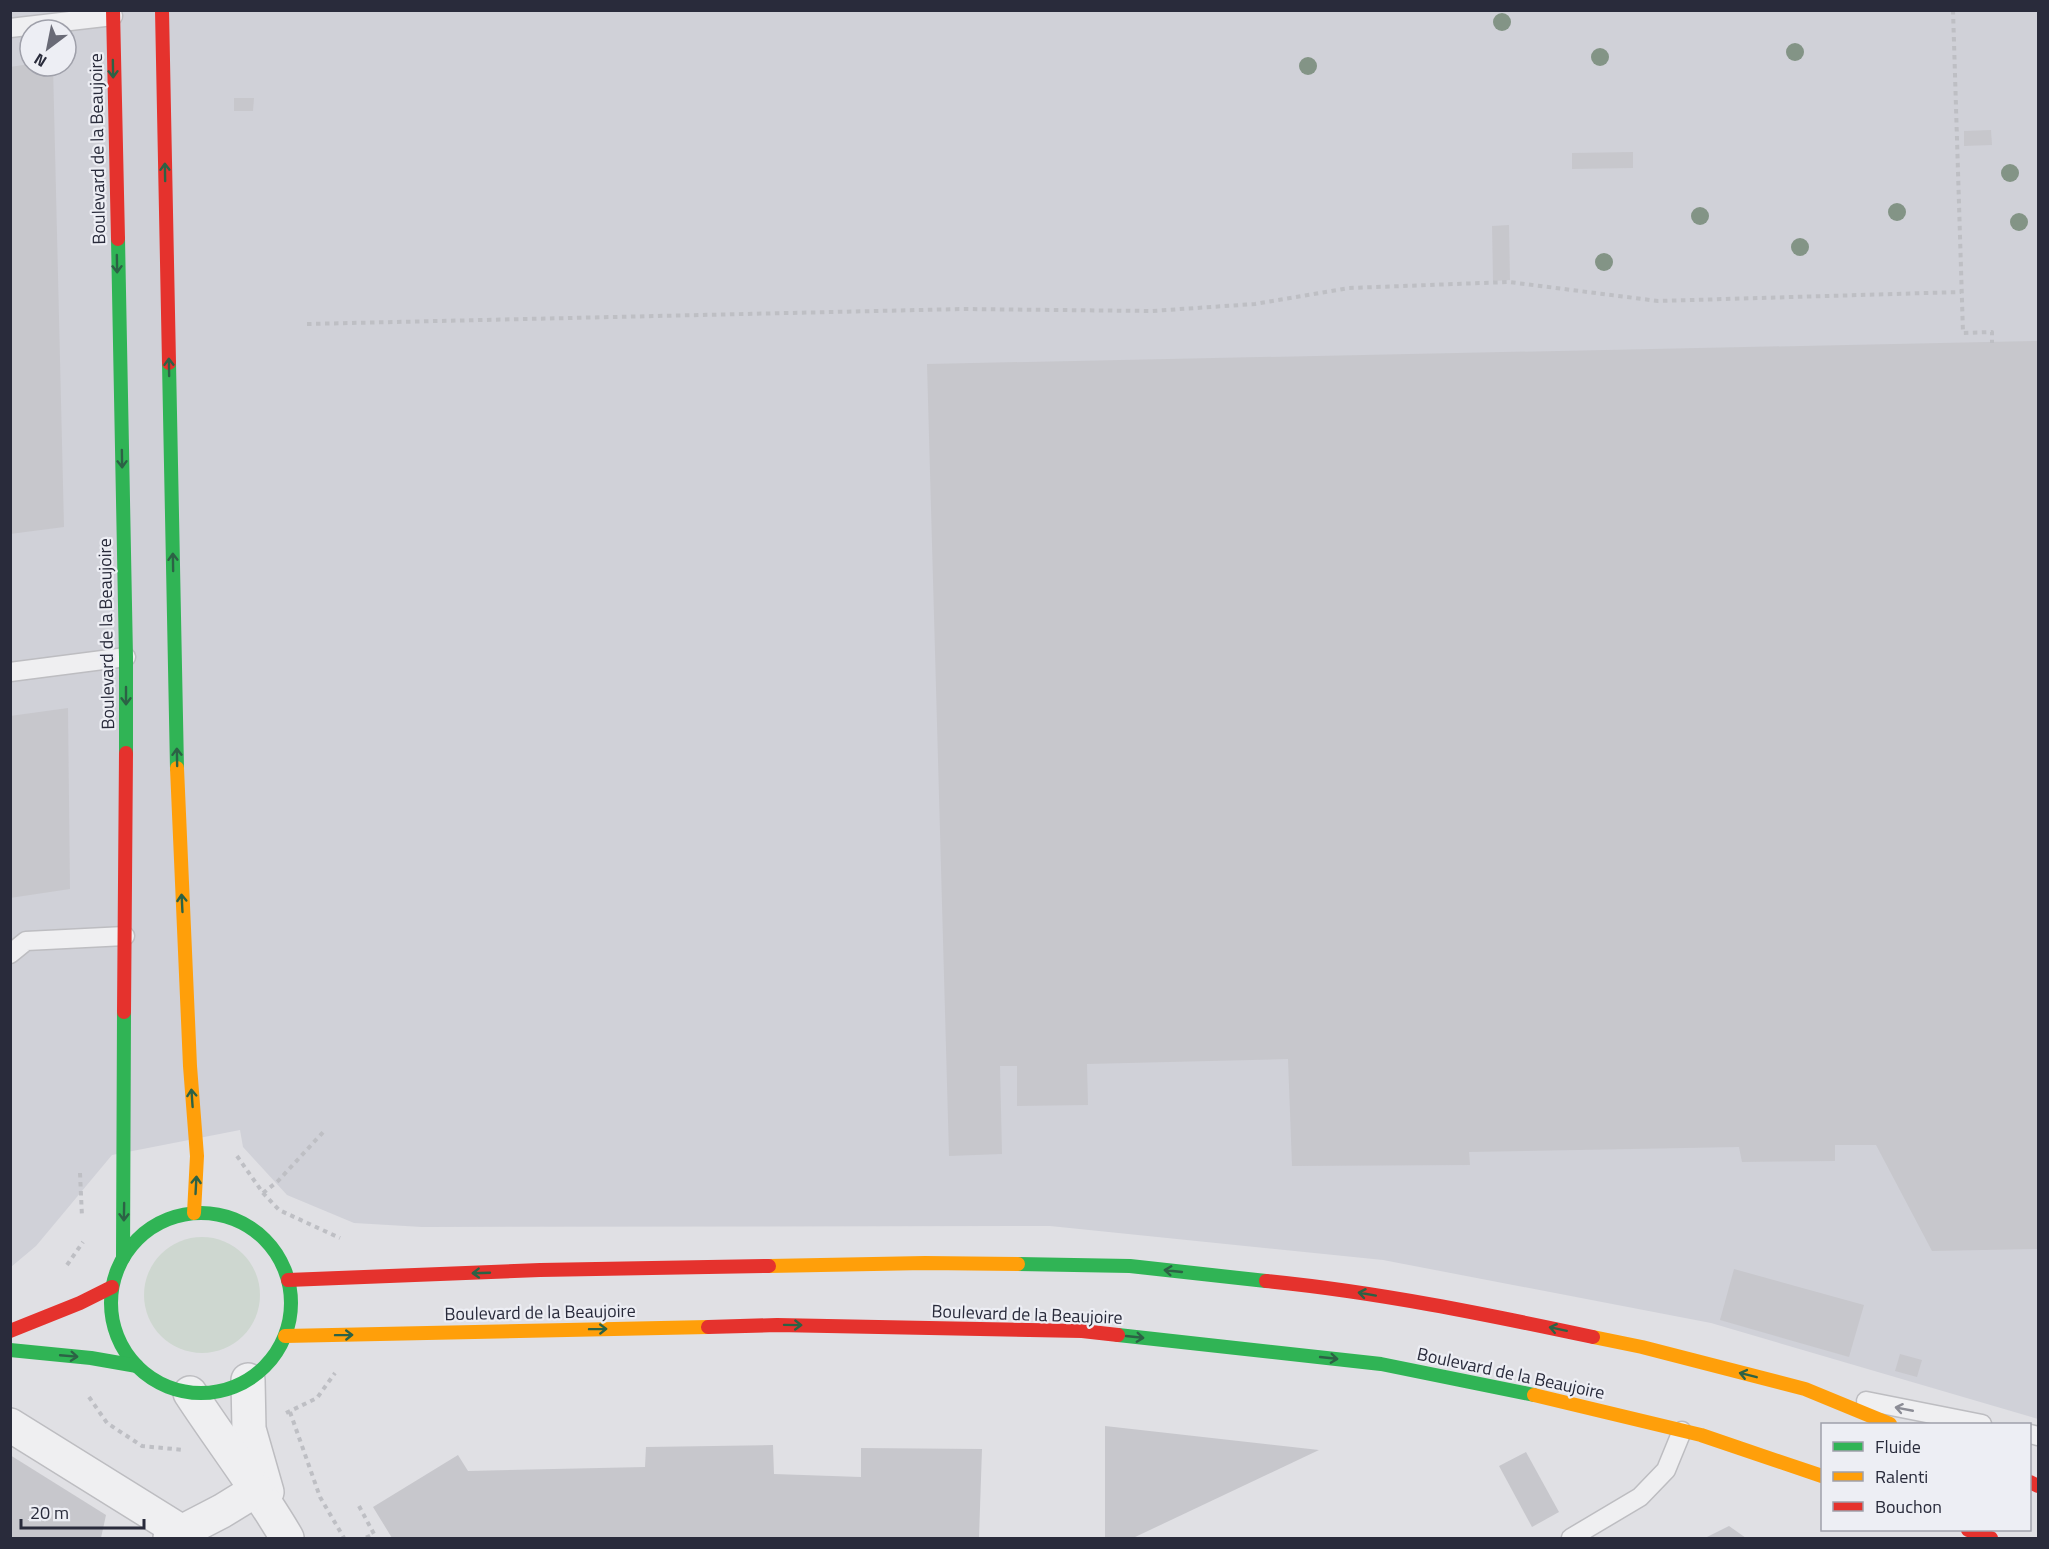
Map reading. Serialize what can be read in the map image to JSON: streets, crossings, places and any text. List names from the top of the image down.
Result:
{
  "streets": {
    "main road": ["Boulevard de la Beaujoire"]
  },
  "legend": ["Fluide", "Ralenti", "Bouchon"],
  "scale_bar": "20 m",
  "north": "bottom left"
}
